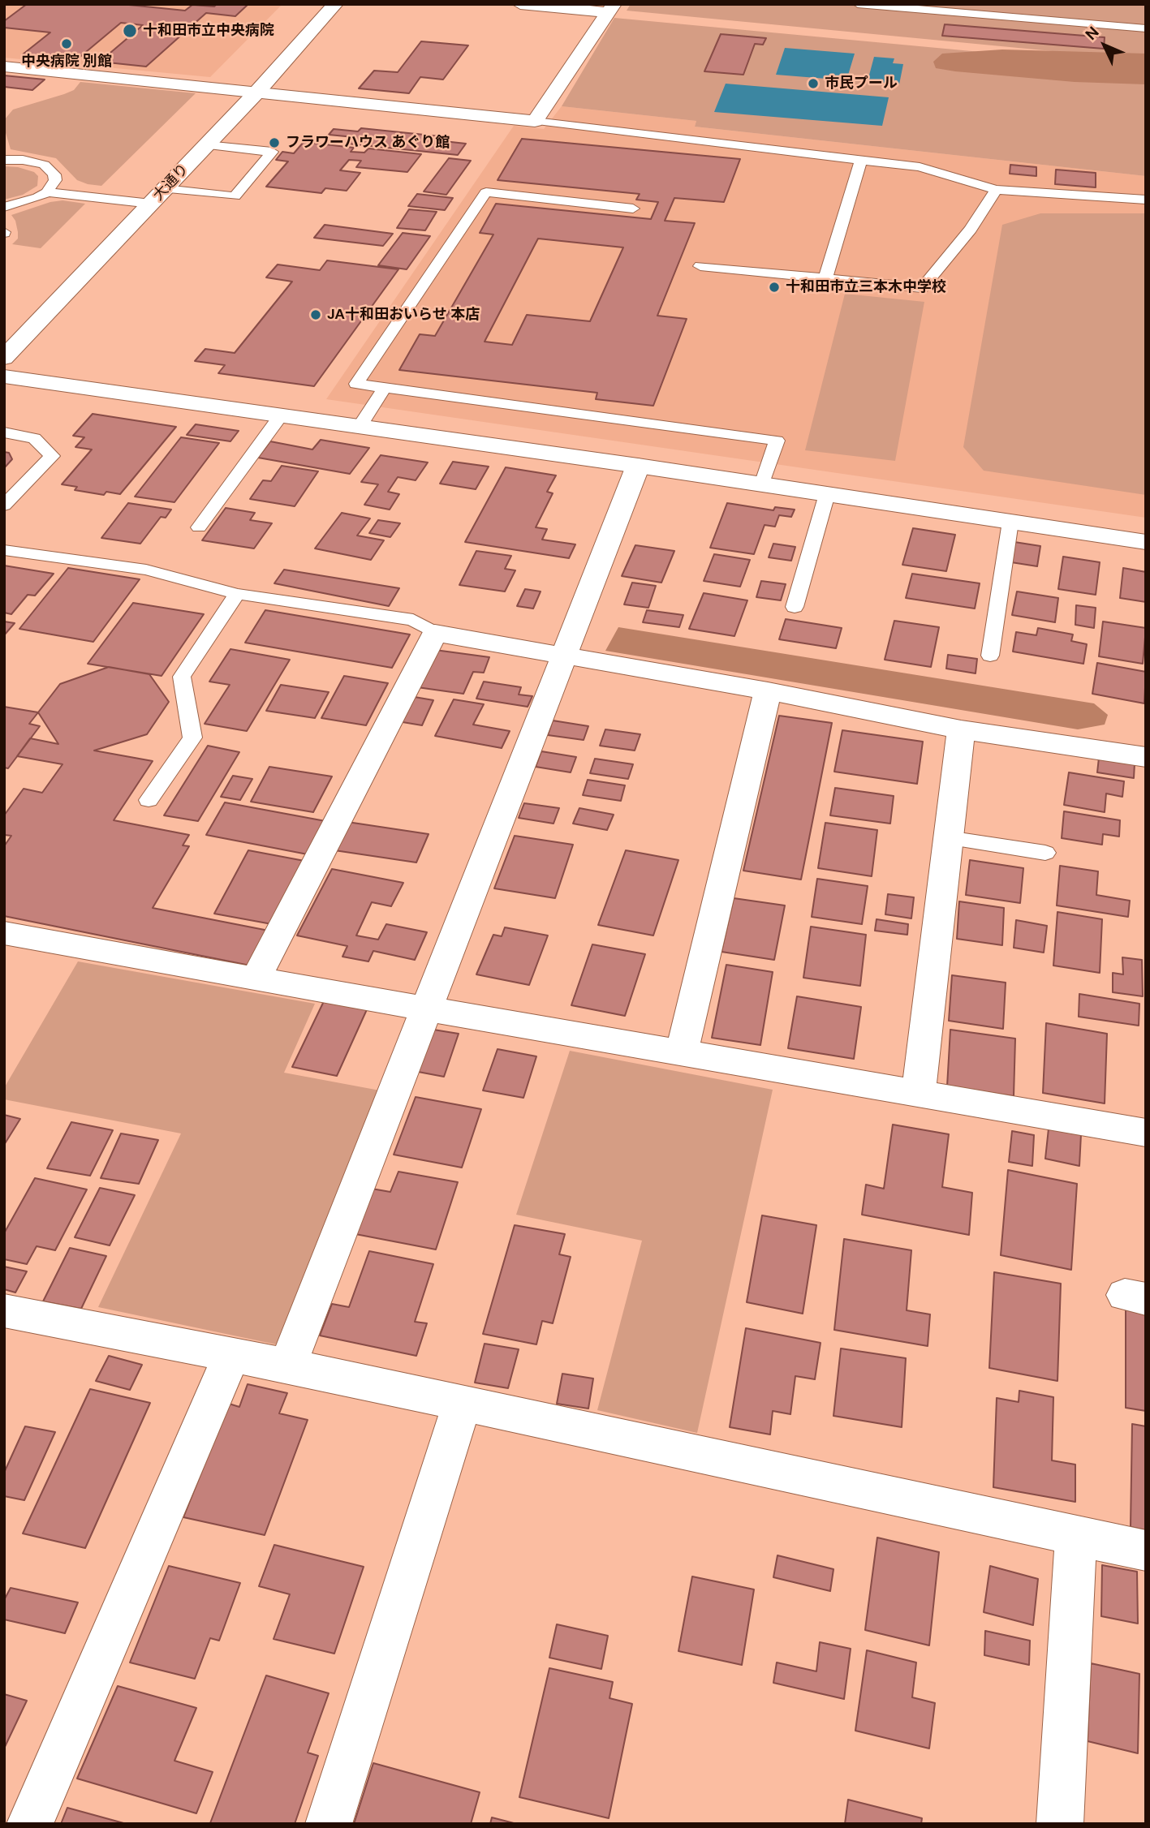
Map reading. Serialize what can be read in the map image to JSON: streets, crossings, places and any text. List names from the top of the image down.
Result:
{
  "streets": {
    "street": ["大通り"]
  },
  "places": [
    "十和田市立中央病院",
    "中央病院 別館",
    "市民プール",
    "フラワーハウス あぐり館",
    "十和田市立三本木中学校",
    "JA十和田おいらせ 本店"
  ],
  "north": "top left"
}
